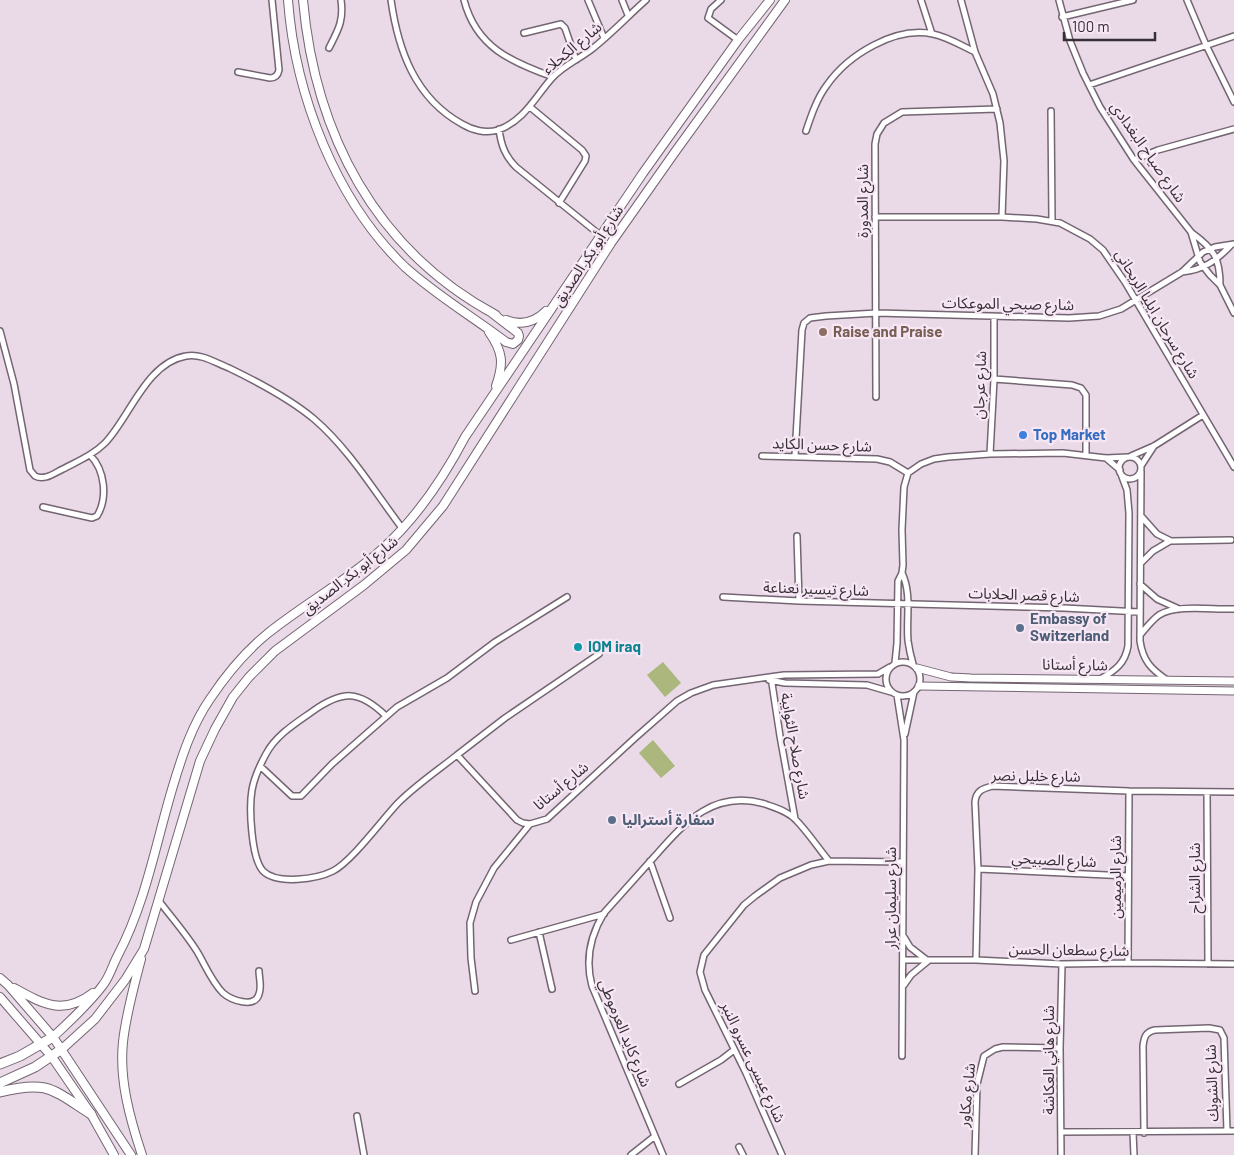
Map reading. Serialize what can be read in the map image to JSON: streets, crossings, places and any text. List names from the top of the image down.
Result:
{
  "streets": {
    "highway": ["شارع أبو بكر الصديق"],
    "street": [
      "شارع الكحلاء",
      "شارع صياح البغدادي",
      "شارع المدورة",
      "شارع صبحي الموعكات",
      "شارع سرحان ايليا الريحاني",
      "شارع عرجان",
      "شارع حسن الكايد",
      "شارع تيسير نعناعة",
      "شارع قصر الحلابات",
      "شارع أستانا",
      "شارع صلاح الثوايبة",
      "شارع خليل نصر",
      "شارع الصبيحي",
      "شارع الرميمين",
      "شارع الشراح",
      "شارع سليمان عرار",
      "شارع سطعان الحسن",
      "شارع كايد العرموطي",
      "شارع هاني العكاشة",
      "شارع عيسى عسرو النبر",
      "شارع الشوبك",
      "شارع مكاور"
    ]
  },
  "crossings": [
    ["شارع المدورة", "شارع صبحي الموعكات"],
    ["شارع المدورة", "شارع سرحان ايليا الريحاني"],
    ["شارع صبحي الموعكات", "شارع سرحان ايليا الريحاني"],
    ["شارع صبحي الموعكات", "شارع عرجان"],
    ["شارع صبحي الموعكات", "شارع حسن الكايد"],
    ["شارع تيسير نعناعة", "شارع قصر الحلابات"],
    ["شارع أستانا", "شارع صلاح الثوايبة"],
    ["شارع أستانا", "شارع سليمان عرار"],
    ["شارع صلاح الثوايبة", "شارع كايد العرموطي"],
    ["شارع خليل نصر", "شارع الصبيحي"],
    ["شارع خليل نصر", "شارع الرميمين"],
    ["شارع خليل نصر", "شارع الشراح"],
    ["شارع خليل نصر", "شارع سطعان الحسن"],
    ["شارع الصبيحي", "شارع الرميمين"],
    ["شارع الرميمين", "شارع سطعان الحسن"],
    ["شارع الشراح", "شارع سطعان الحسن"],
    ["شارع سليمان عرار", "شارع سطعان الحسن"],
    ["شارع سطعان الحسن", "شارع هاني العكاشة"],
    ["شارع كايد العرموطي", "شارع عيسى عسرو النبر"],
    ["شارع هاني العكاشة", "شارع مكاور"]
  ],
  "places": [
    "Raise and Praise",
    "Top Market",
    "Embassy of Switzerland",
    "IOM iraq",
    "سفارة أستراليا"
  ],
  "scale_bar": "100 m"
}
